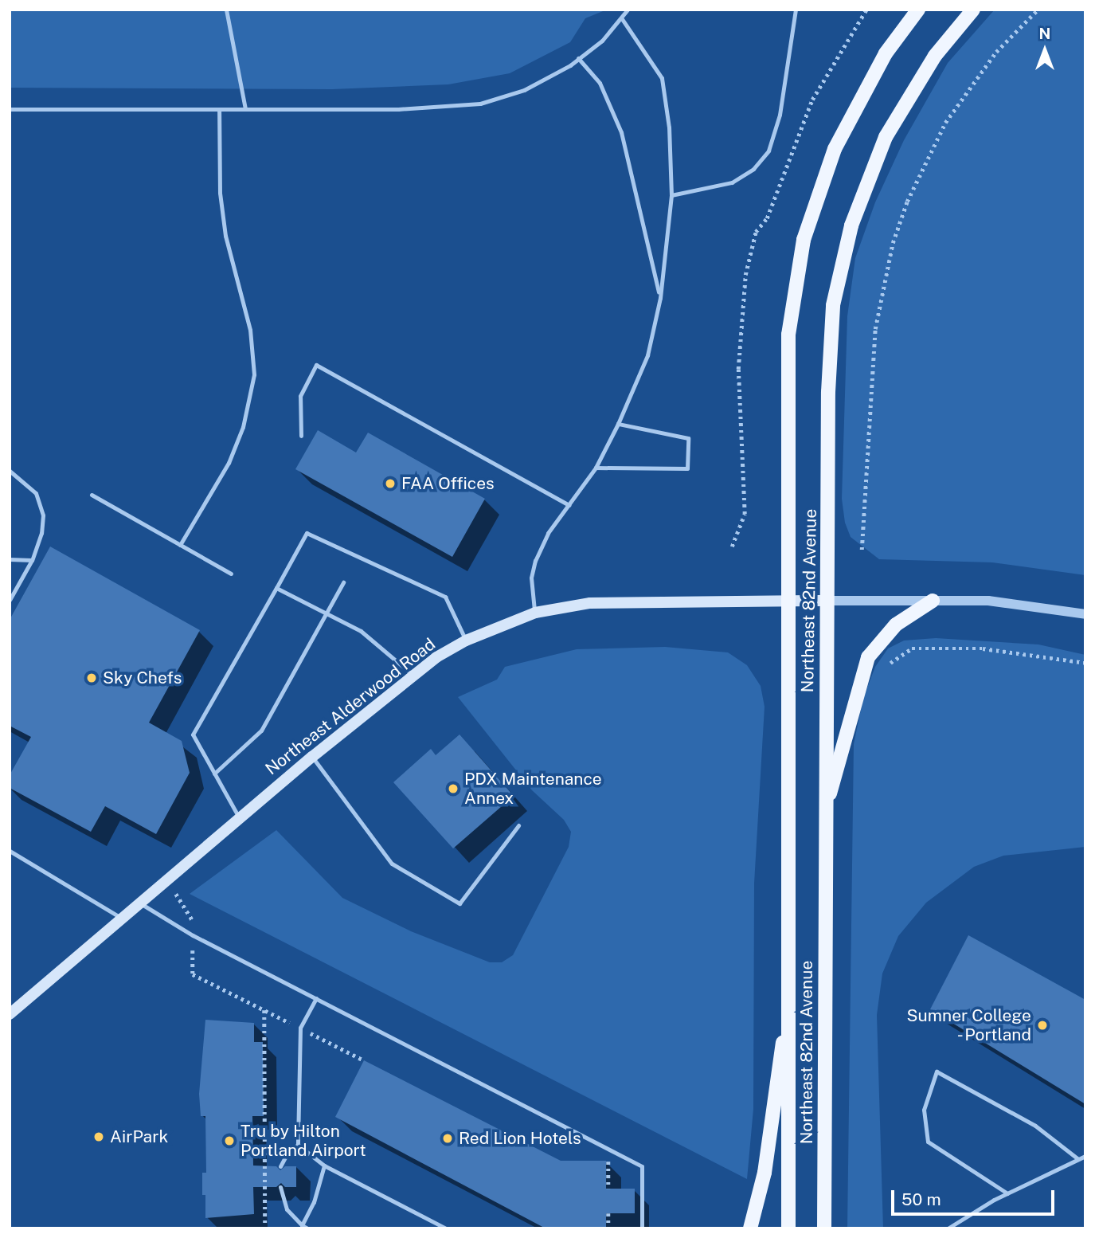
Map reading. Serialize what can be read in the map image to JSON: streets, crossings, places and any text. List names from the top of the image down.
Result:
{
  "streets": {
    "main road": ["Northeast 82nd Avenue", "Northeast Alderwood Road"]
  },
  "crossings": [
    ["Northeast 82nd Avenue", "Northeast Alderwood Road"]
  ],
  "places": [
    "FAA Offices",
    "Sky Chefs",
    "PDX Maintenance Annex",
    "Sumner College - Portland",
    "AirPark",
    "Red Lion Hotels",
    "Tru by Hilton Portland Airport"
  ],
  "scale_bar": "50 m",
  "north": "top"
}
